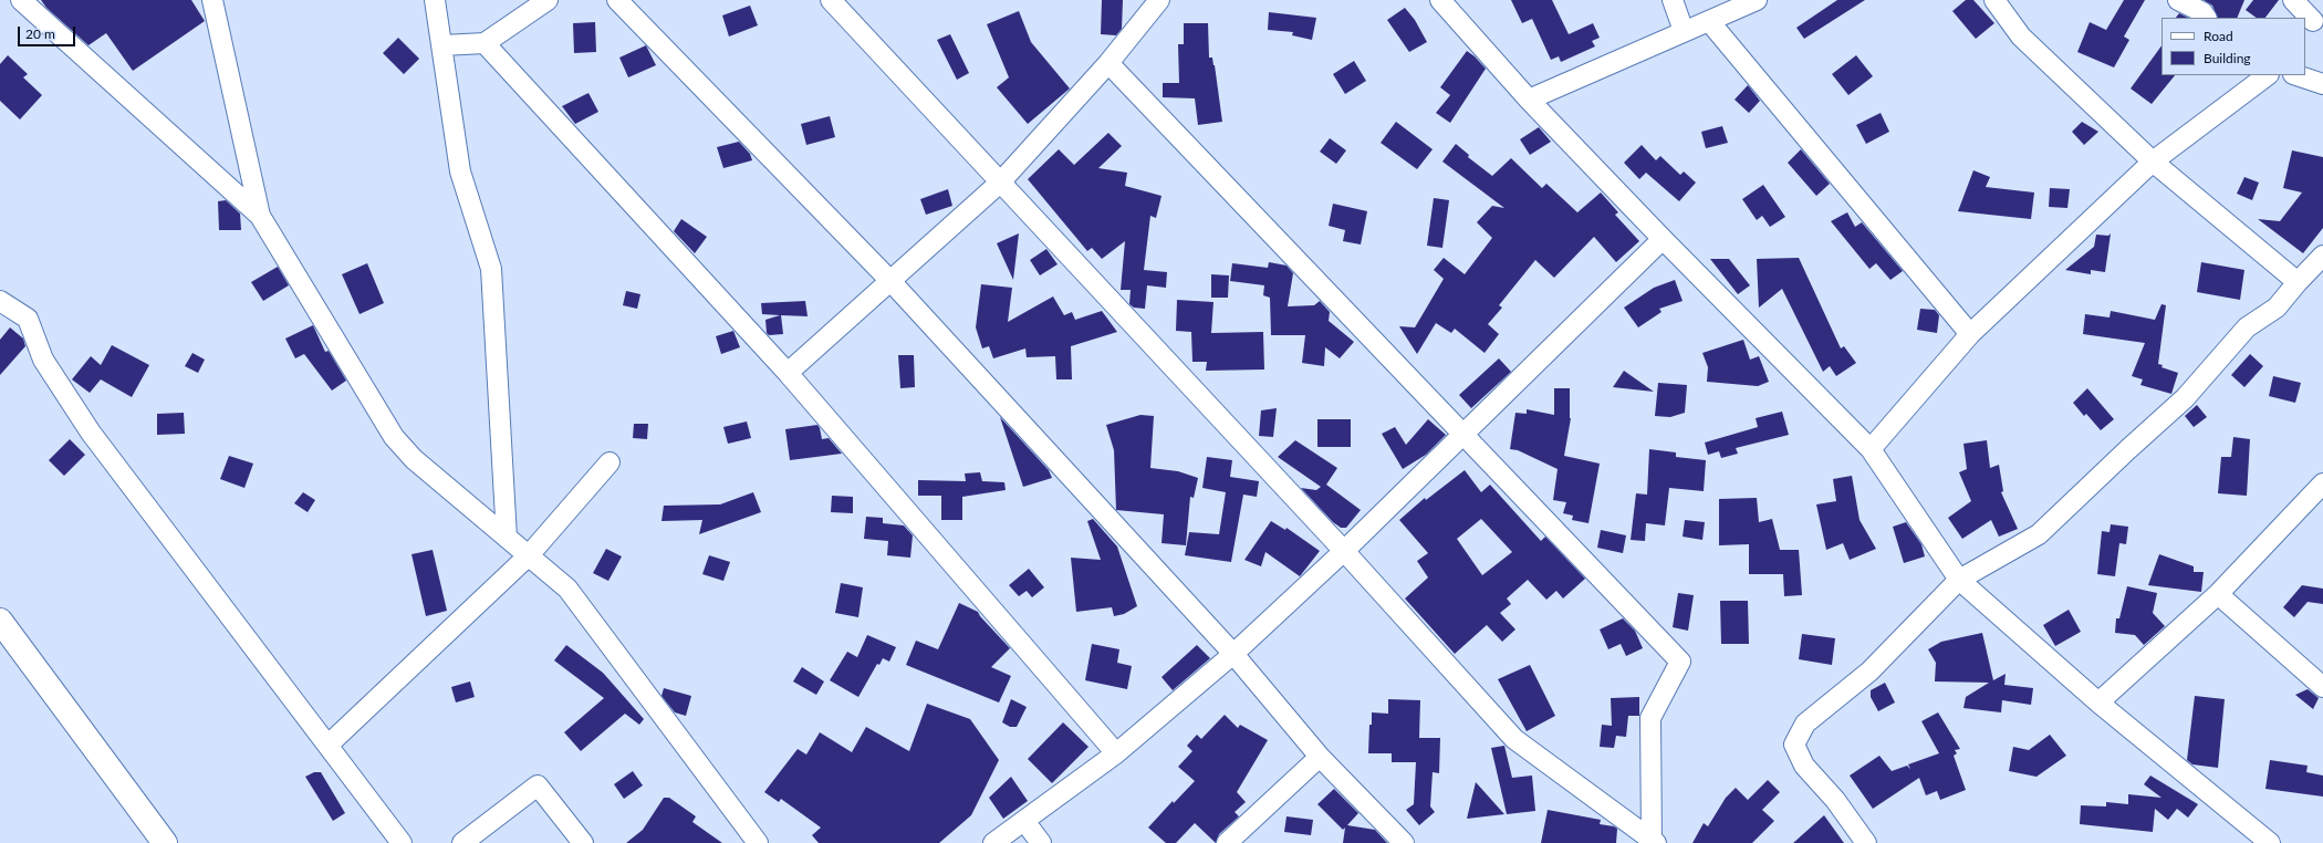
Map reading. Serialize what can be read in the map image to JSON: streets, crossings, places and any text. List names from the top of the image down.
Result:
{
  "legend": ["Road", "Building"],
  "scale_bar": "20 m"
}
